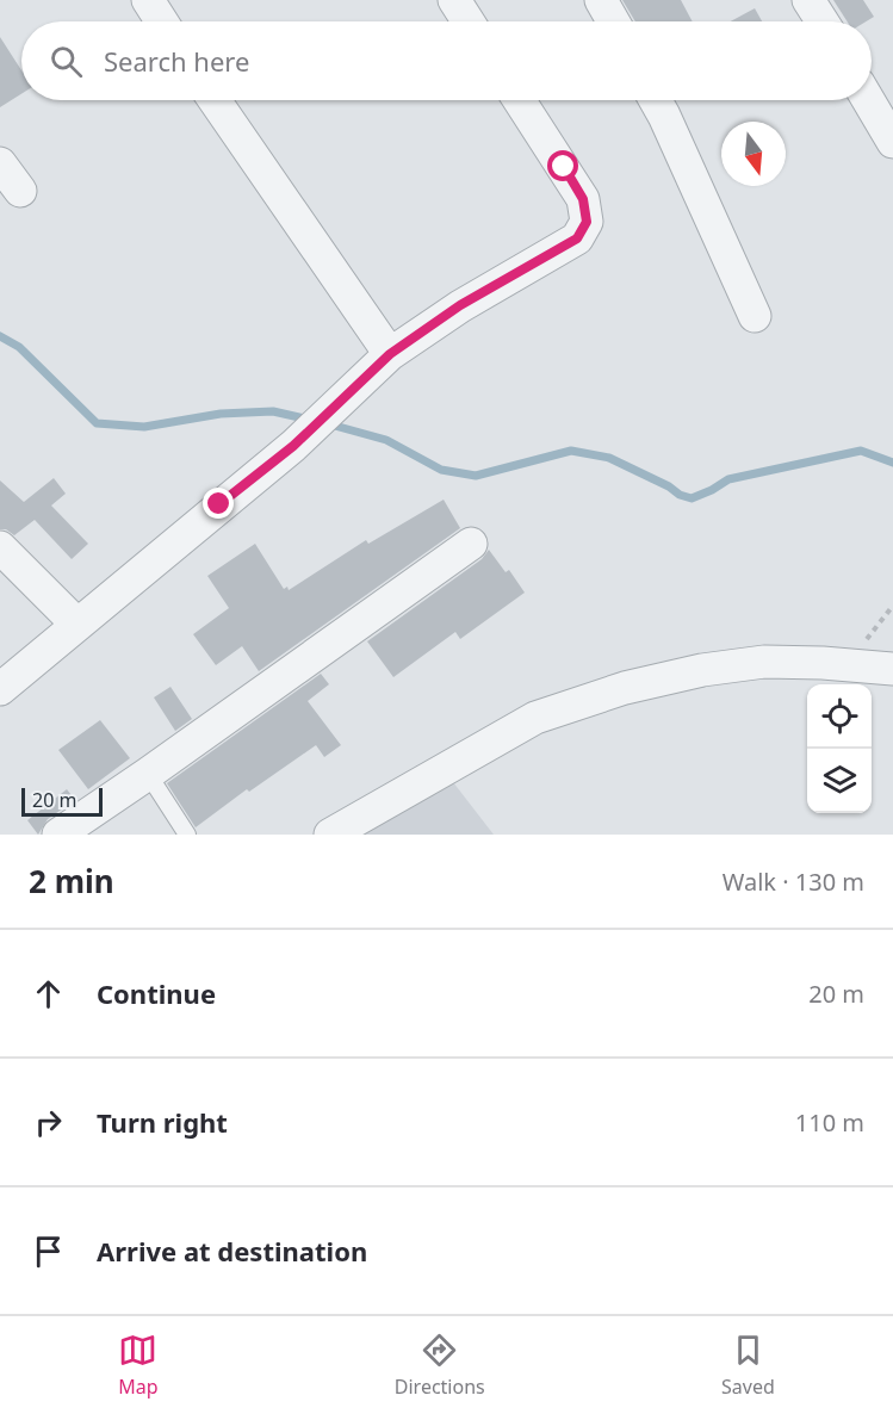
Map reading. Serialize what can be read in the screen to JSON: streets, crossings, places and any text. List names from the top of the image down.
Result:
{
  "scale_bar": "20 m",
  "north": "bottom",
  "page": {
    "search": "Search here",
    "scale": "20 m",
    "heading": ["2 min", "Walk · 130 m"],
    "list": [
      ["Continue", "20 m"],
      ["Turn right", "110 m"],
      "Arrive at destination"
    ],
    "nav": ["Map", "Directions", "Saved"]
  }
}
